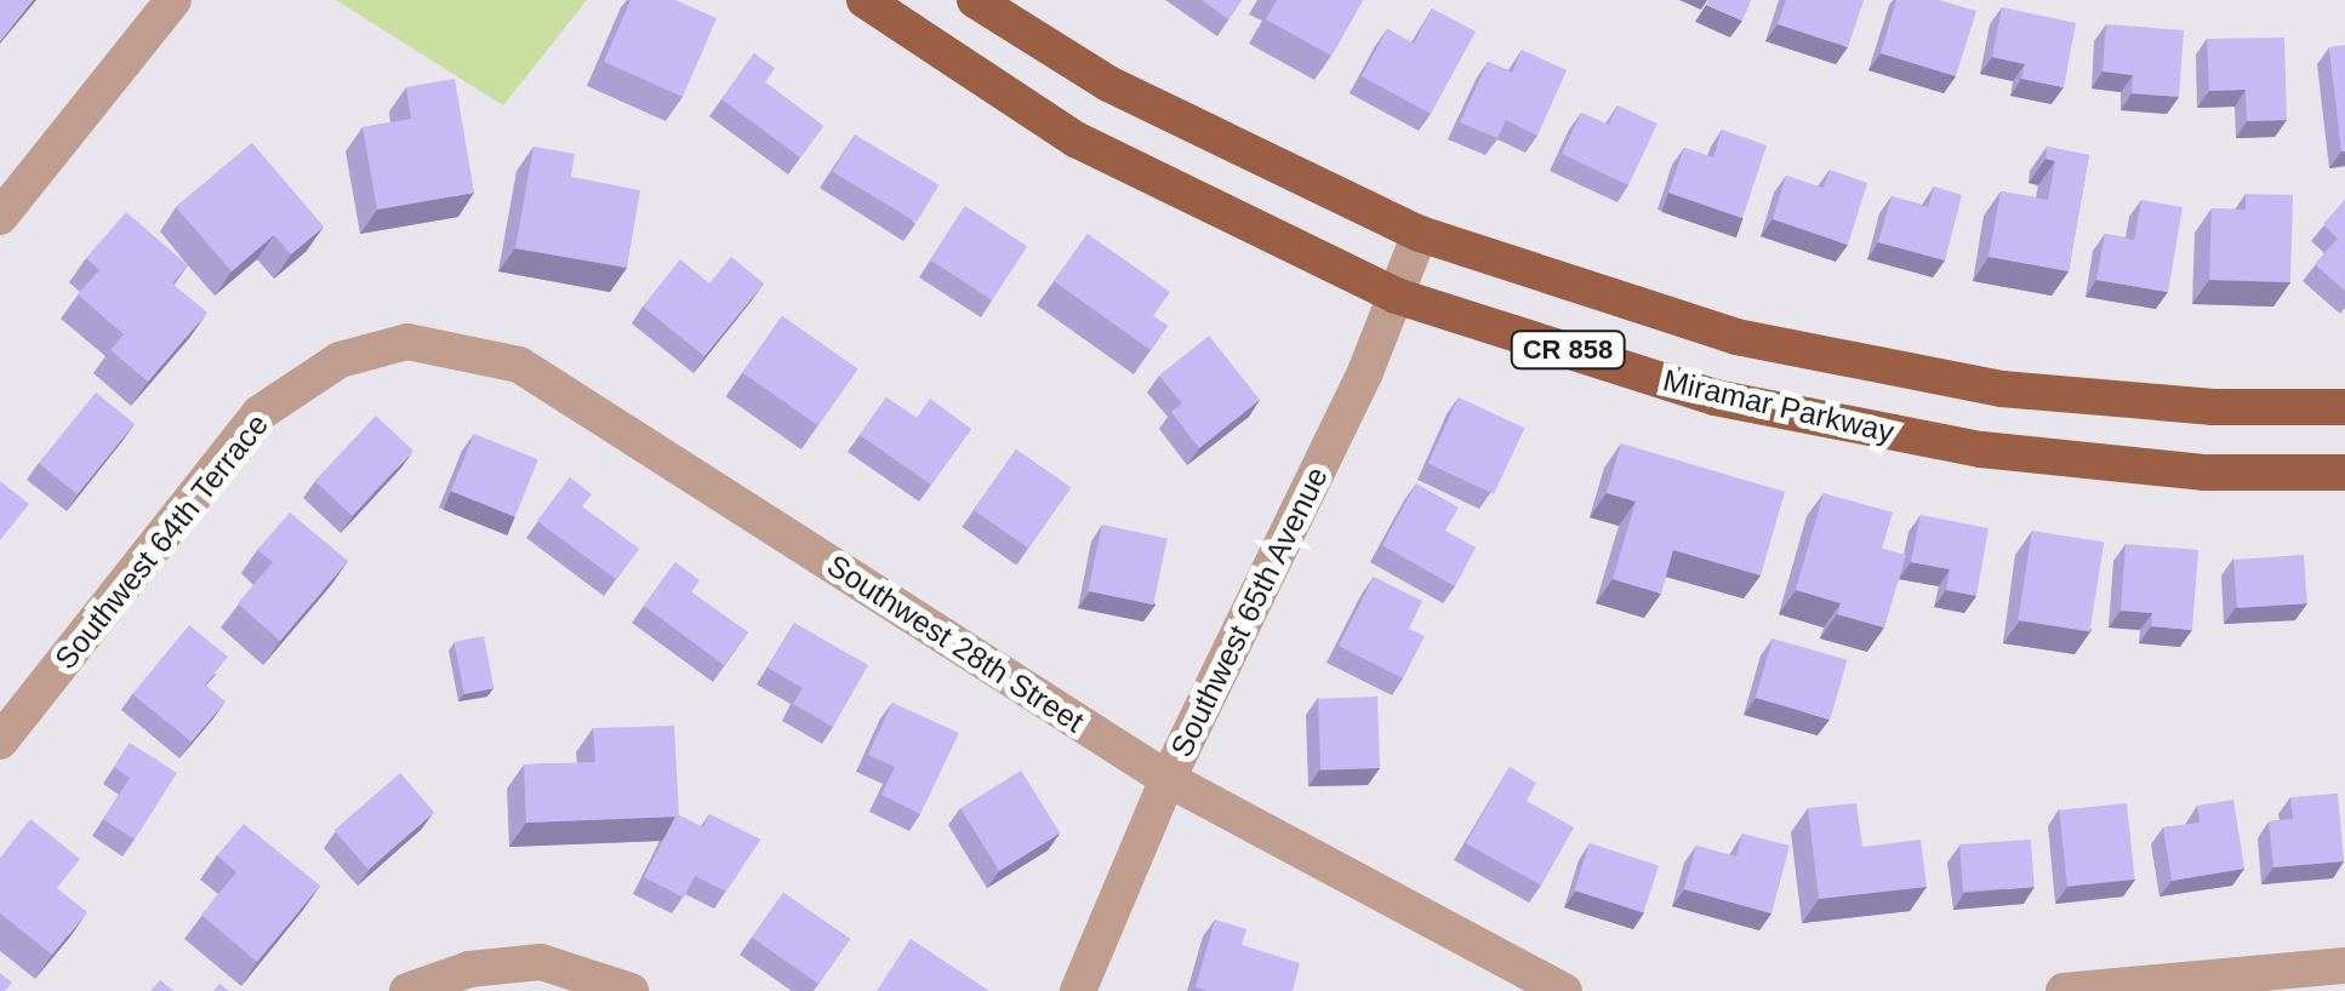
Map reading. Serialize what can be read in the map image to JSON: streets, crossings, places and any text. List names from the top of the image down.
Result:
{
  "streets": {
    "main road": ["CR 858", "Miramar Parkway"],
    "street": ["Southwest 64th Terrace", "Southwest 65th Avenue", "Southwest 28th Street"]
  },
  "crossings": [
    ["Miramar Parkway", "Southwest 65th Avenue"],
    ["Southwest 64th Terrace", "Southwest 28th Street"],
    ["Southwest 65th Avenue", "Southwest 28th Street"]
  ]
}
